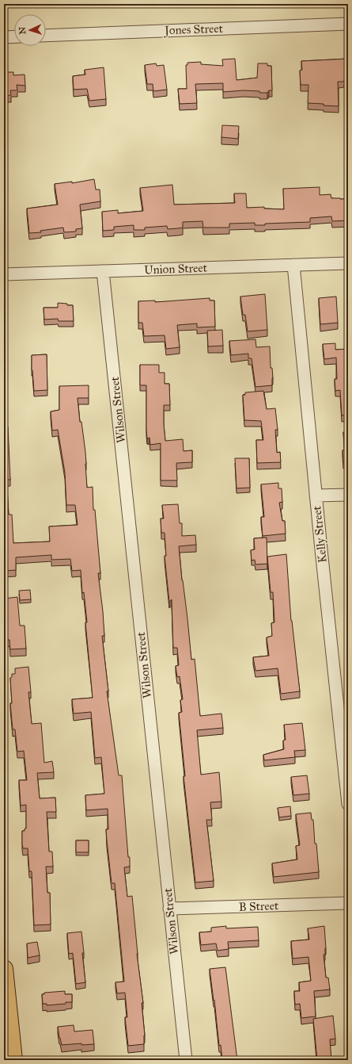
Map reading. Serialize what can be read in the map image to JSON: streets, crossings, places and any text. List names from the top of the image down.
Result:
{
  "streets": {
    "street": [
      "Jones Street",
      "Union Street",
      "Wilson Street",
      "Kelly Street",
      "B Street"
    ]
  },
  "crossings": [
    ["Union Street", "Wilson Street"],
    ["Union Street", "Kelly Street"],
    ["Wilson Street", "B Street"]
  ],
  "north": "left"
}
